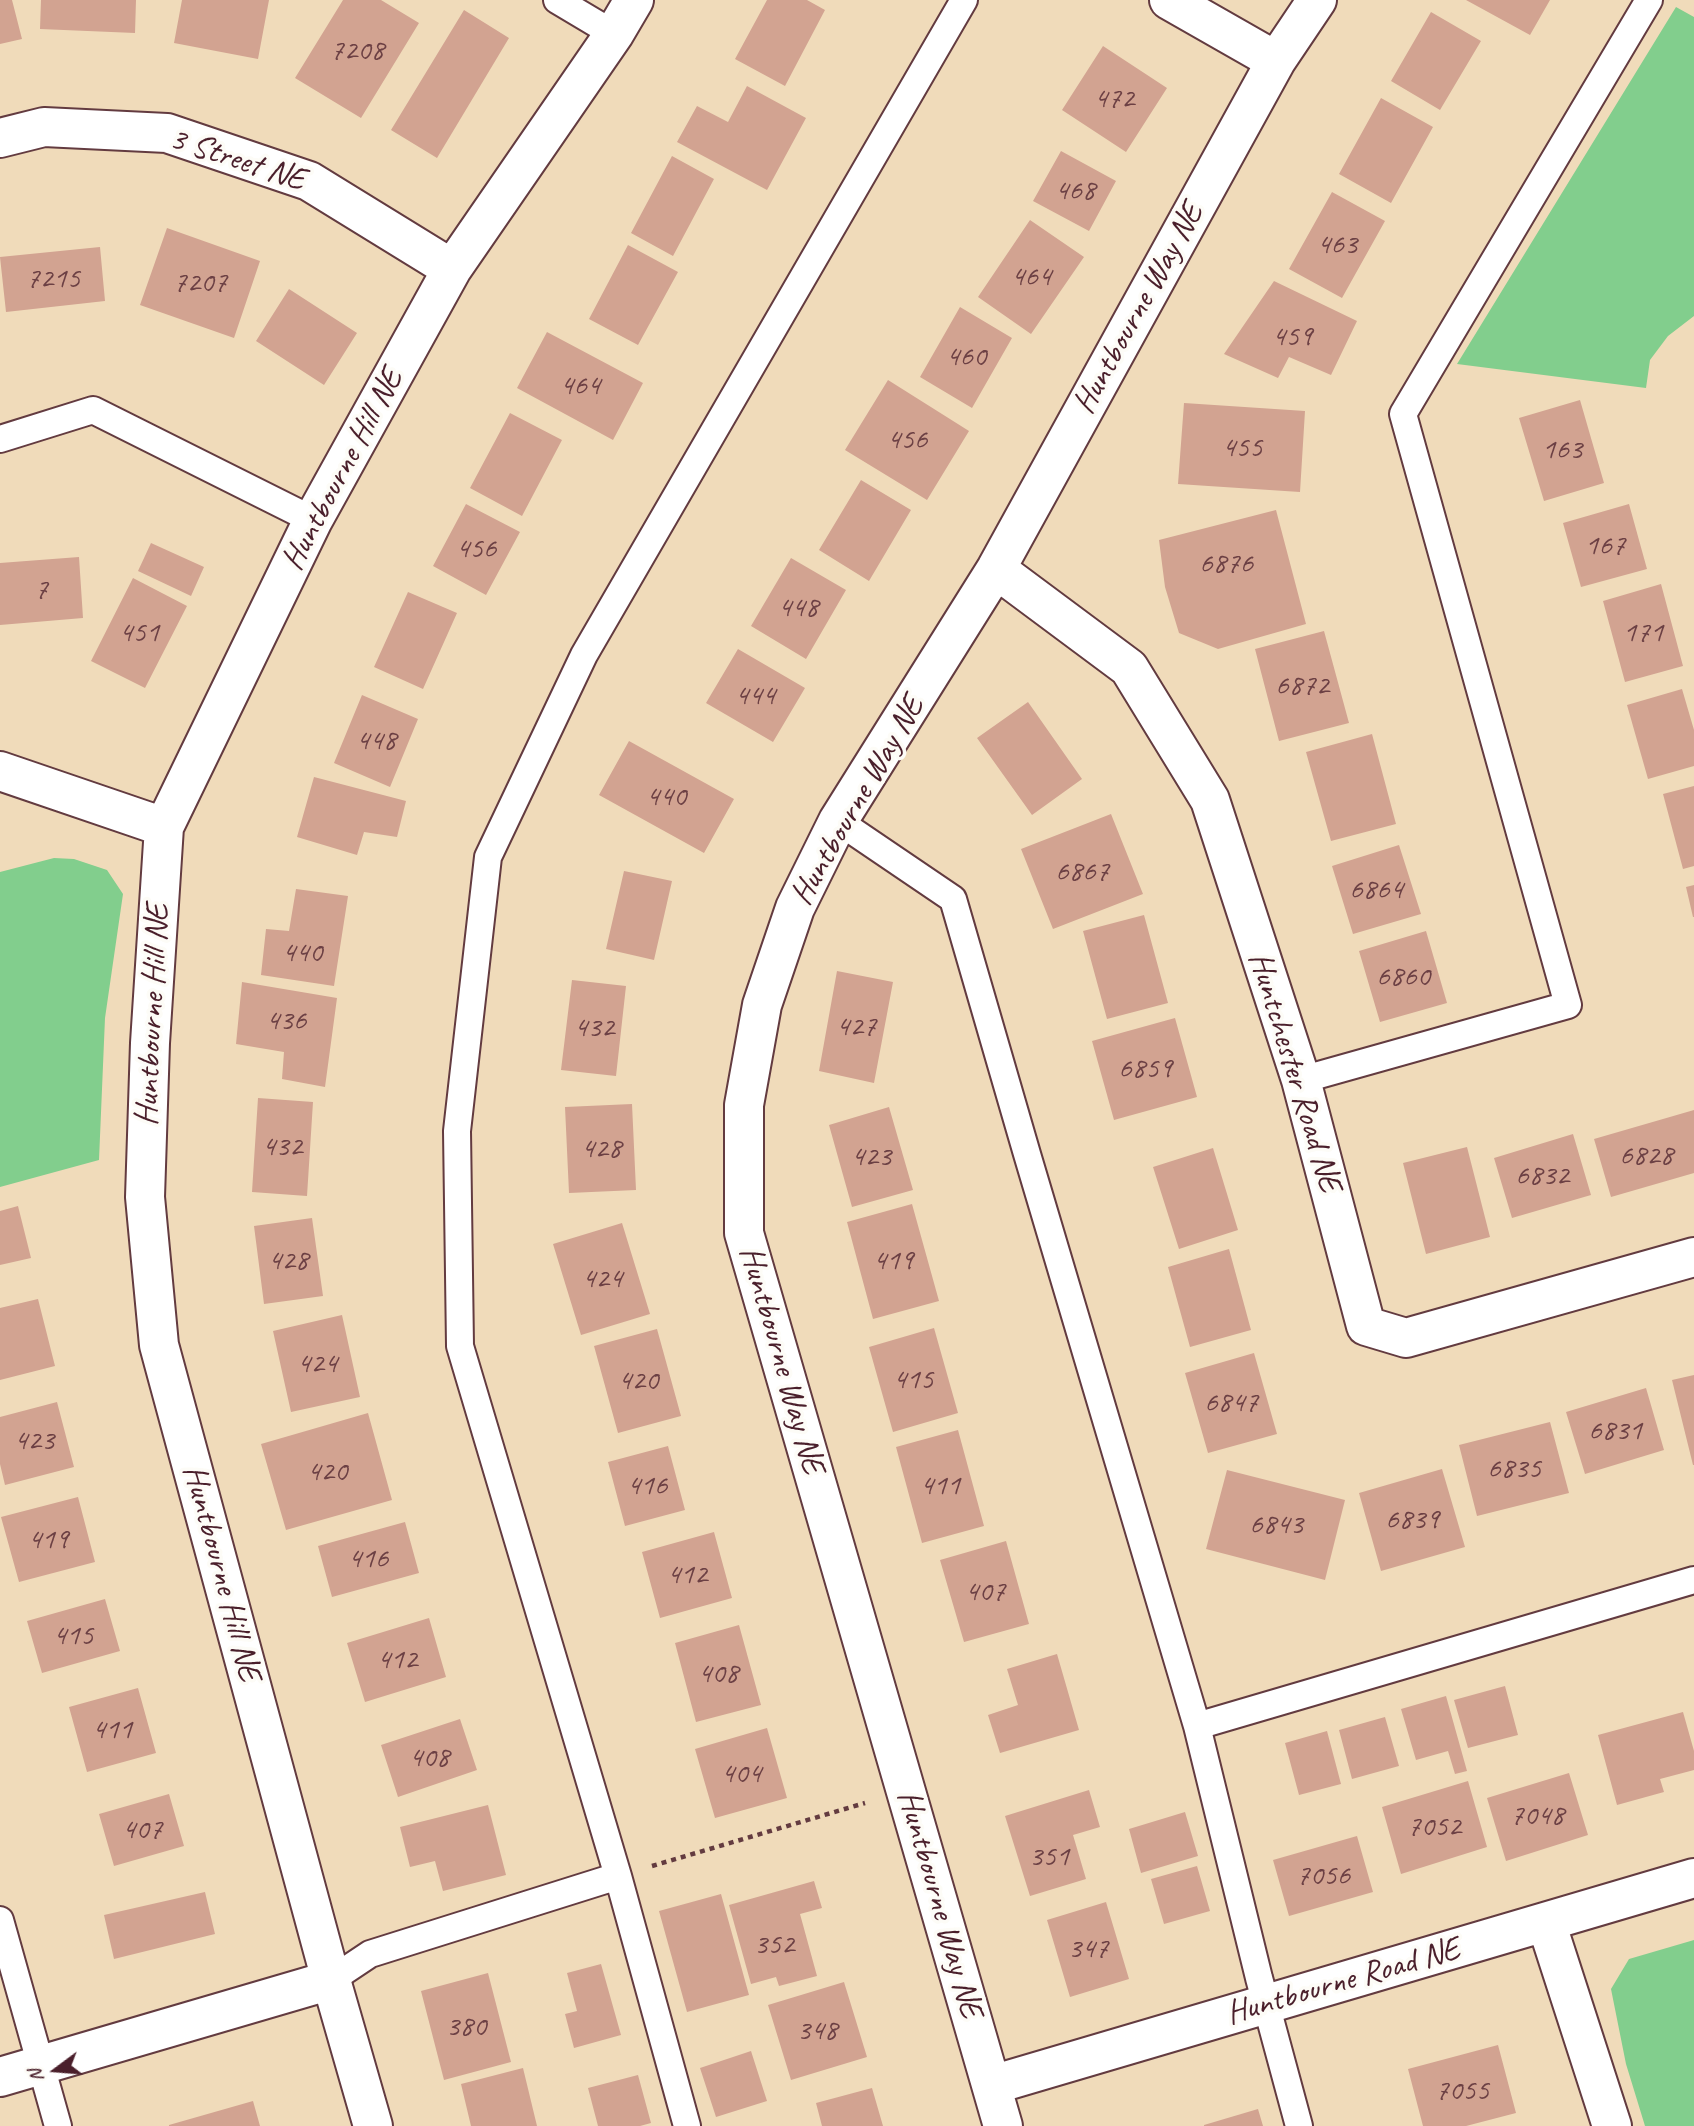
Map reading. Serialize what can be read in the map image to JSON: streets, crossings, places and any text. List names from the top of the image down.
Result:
{
  "streets": {
    "street": [
      "3 Street NE",
      "Huntbourne Way NE",
      "Huntbourne Hill NE",
      "Huntchester Road NE",
      "Huntbourne Road NE"
    ]
  },
  "crossings": [
    ["3 Street NE", "Huntbourne Hill NE"],
    ["Huntbourne Way NE", "Huntchester Road NE"],
    ["Huntbourne Way NE", "Huntbourne Road NE"]
  ],
  "house_numbers": [
    "7208",
    "472",
    "468",
    "463",
    "464",
    "7215",
    "7207",
    "459",
    "460",
    "464",
    "456",
    "455",
    "163",
    "167",
    "456",
    "6876",
    "7",
    "448",
    "451",
    "171",
    "6872",
    "444",
    "448",
    "440",
    "6867",
    "6864",
    "440",
    "6860",
    "436",
    "427",
    "432",
    "6859",
    "432",
    "428",
    "6828",
    "423",
    "6832",
    "428",
    "419",
    "424",
    "424",
    "415",
    "420",
    "6847",
    "6831",
    "423",
    "6835",
    "420",
    "416",
    "411",
    "6839",
    "6843",
    "419",
    "416",
    "412",
    "407",
    "415",
    "412",
    "408",
    "411",
    "408",
    "404",
    "7048",
    "7052",
    "407",
    "351",
    "7056",
    "352",
    "347",
    "380",
    "348",
    "7055"
  ],
  "north": "left"
}
